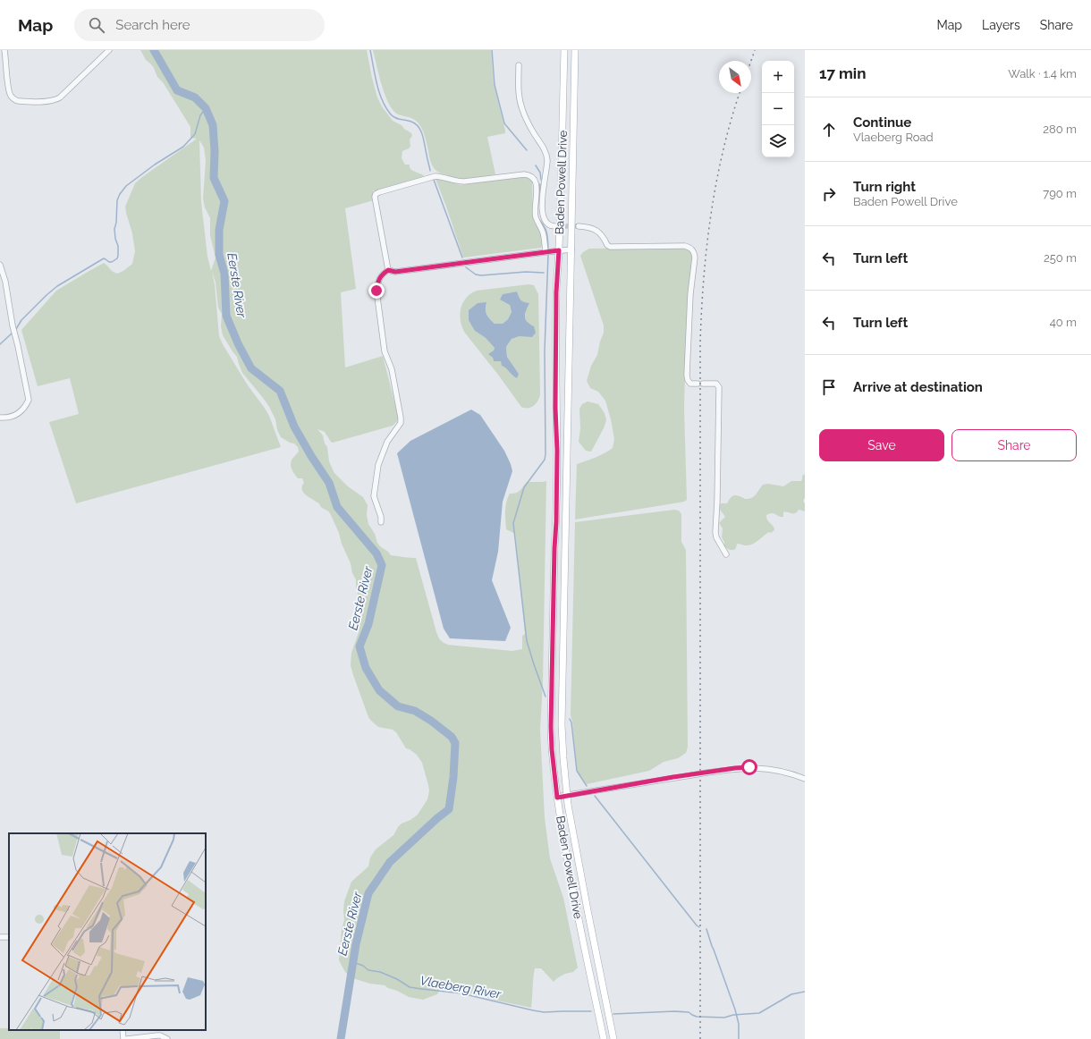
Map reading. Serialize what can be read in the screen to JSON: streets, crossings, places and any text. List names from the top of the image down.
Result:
{
  "streets": {
    "main road": ["Baden Powell Drive"]
  },
  "water": ["Eerste River", "Vlaeberg River"],
  "north": "bottom right",
  "page": {
    "header": "Map",
    "search": "Search here",
    "nav": ["Map", "Layers", "Share"],
    "heading": ["17 min", "Walk · 1.4 km"],
    "map_buttons": ["+", "−"],
    "list": [
      ["Continue", "Vlaeberg Road", "280 m"],
      ["Turn right", "Baden Powell Drive", "790 m"],
      ["Turn left", "250 m"],
      ["Turn left", "40 m"],
      "Arrive at destination"
    ],
    "buttons": ["Save", "Share"]
  }
}
